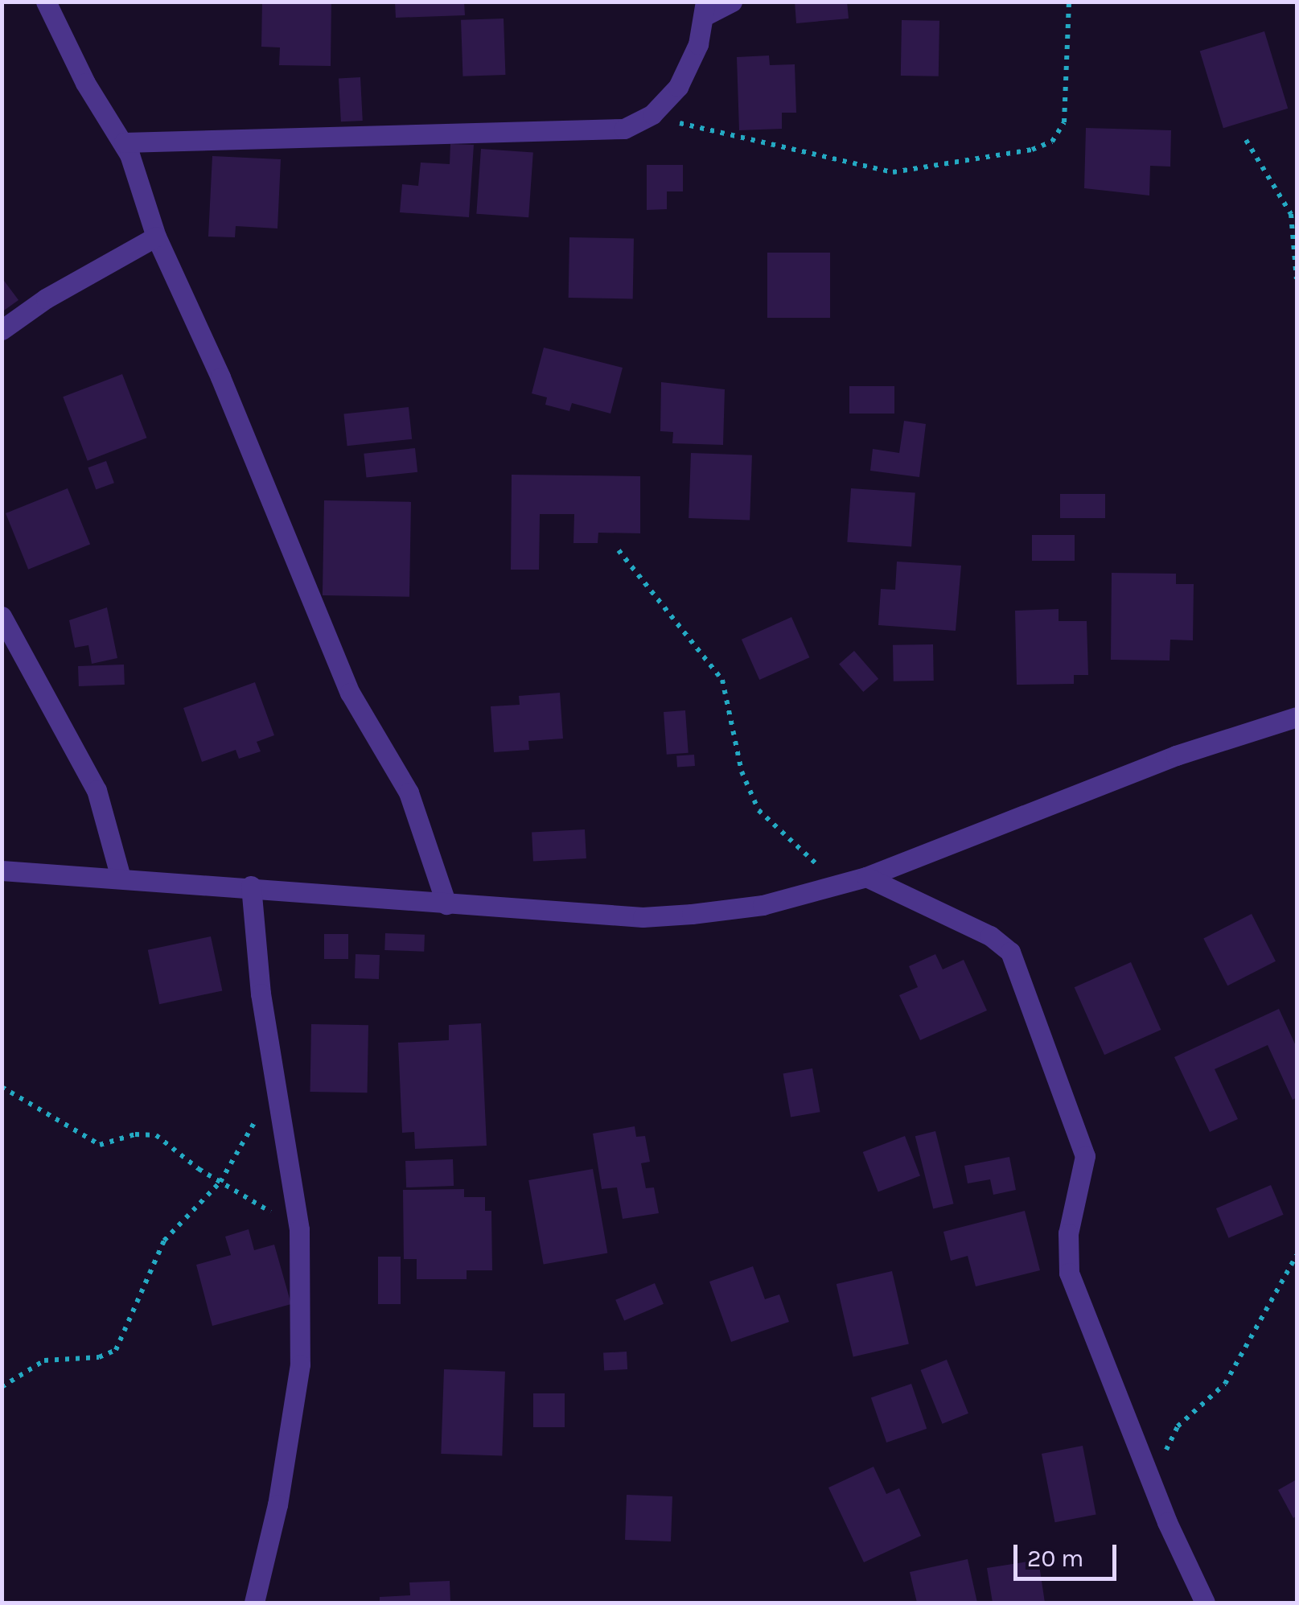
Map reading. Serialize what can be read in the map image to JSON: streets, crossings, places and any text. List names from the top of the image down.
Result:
{
  "scale_bar": "20 m"
}
